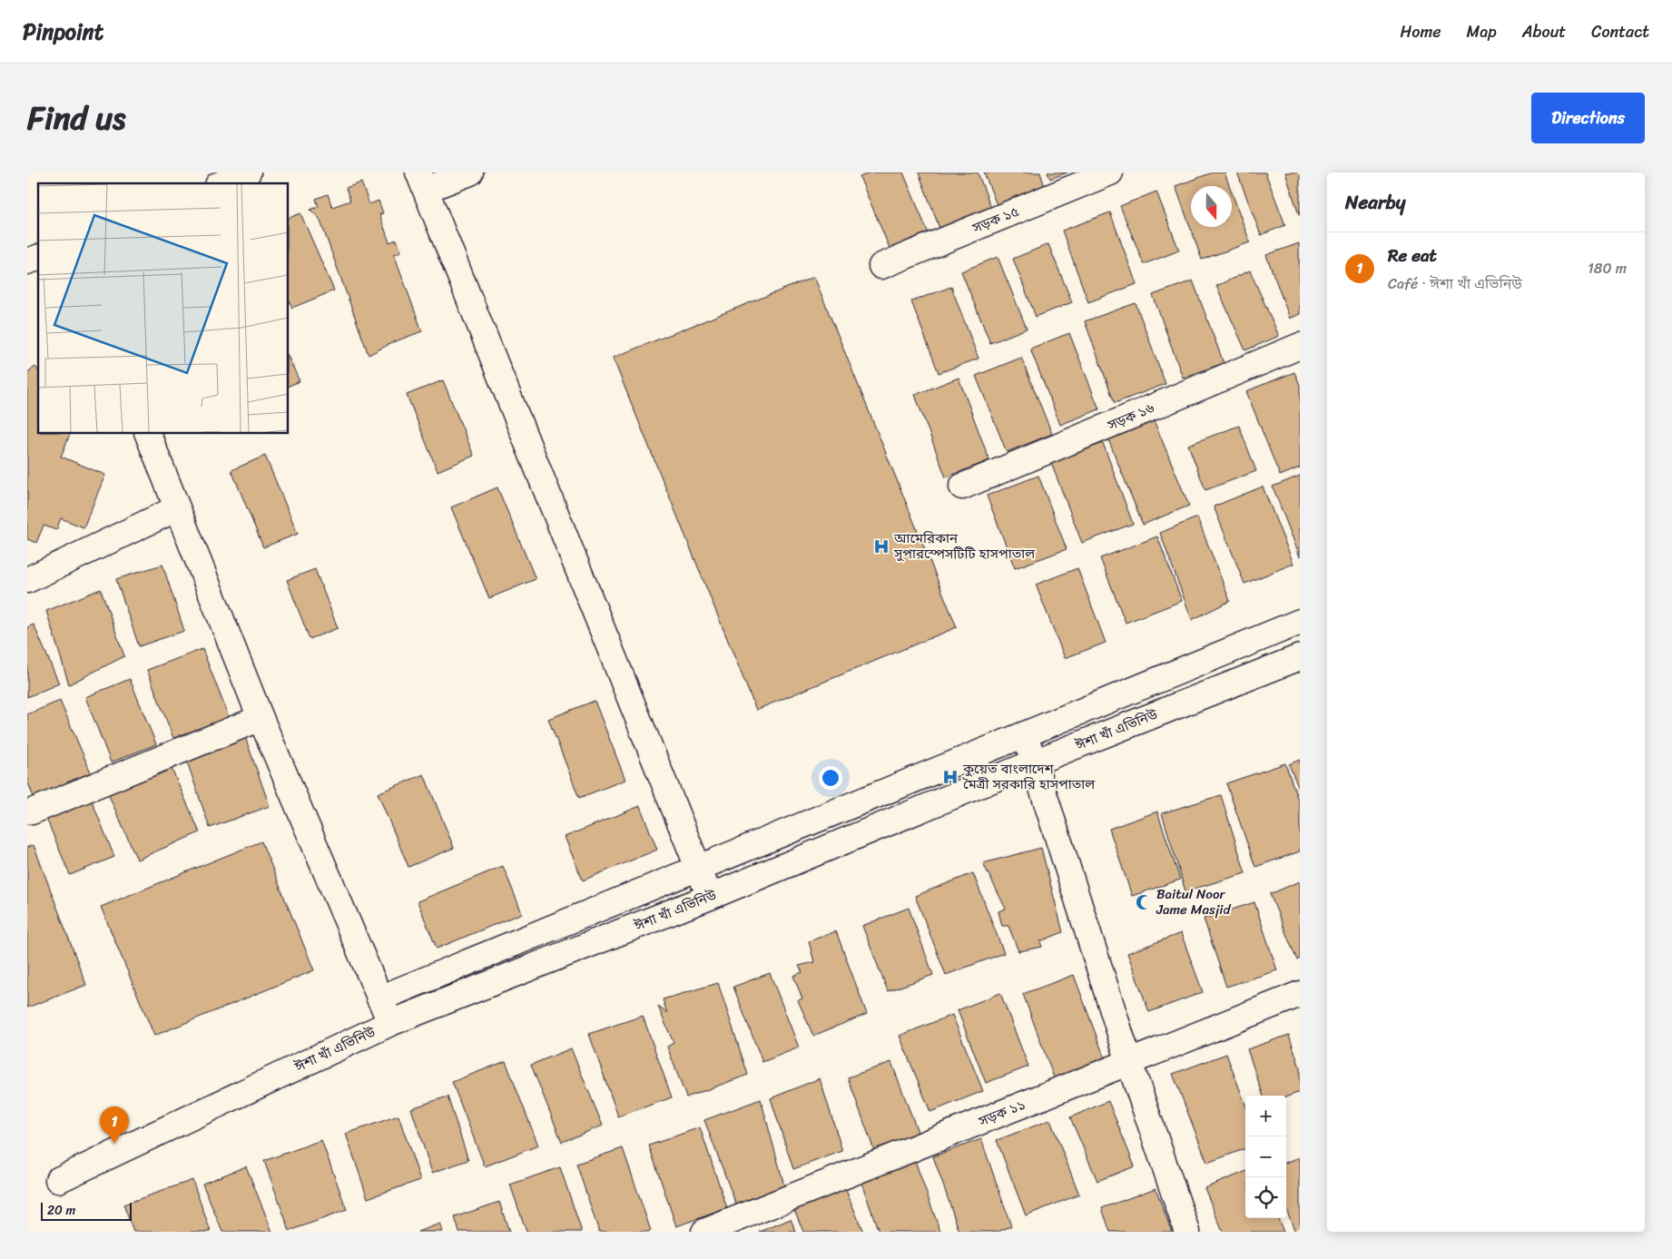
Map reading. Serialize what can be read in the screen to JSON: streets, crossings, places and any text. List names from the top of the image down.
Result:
{
  "streets": {
    "street": [
      "সড়ক ১৫",
      "সড়ক ১৬",
      "ঈশা খাঁ এভিনিউ",
      "সড়ক ১১"
    ]
  },
  "places": {
    "hospital": ["আমেরিকান সুপারস্পেসটিটি হাসপাতাল", "কুয়েত বাংলাদেশ মৈত্রী সরকারি হাসপাতাল"],
    "mosque": ["Baitul Noor Jame Masjid"]
  },
  "scale_bar": "20 m",
  "north": "bottom",
  "page": {
    "header": "Pinpoint",
    "nav": [
      "Home",
      "Map",
      "About",
      "Contact"
    ],
    "title": "Find us",
    "buttons": "Directions",
    "heading": "Nearby",
    "list": [
      {
        "mark": "1",
        "name": "Re eat",
        "note": "Café · ঈশা খাঁ এভিনিউ",
        "value": "180 m"
      }
    ],
    "map_buttons": ["+", "−"],
    "pins": "1",
    "scale": "20 m"
  }
}
